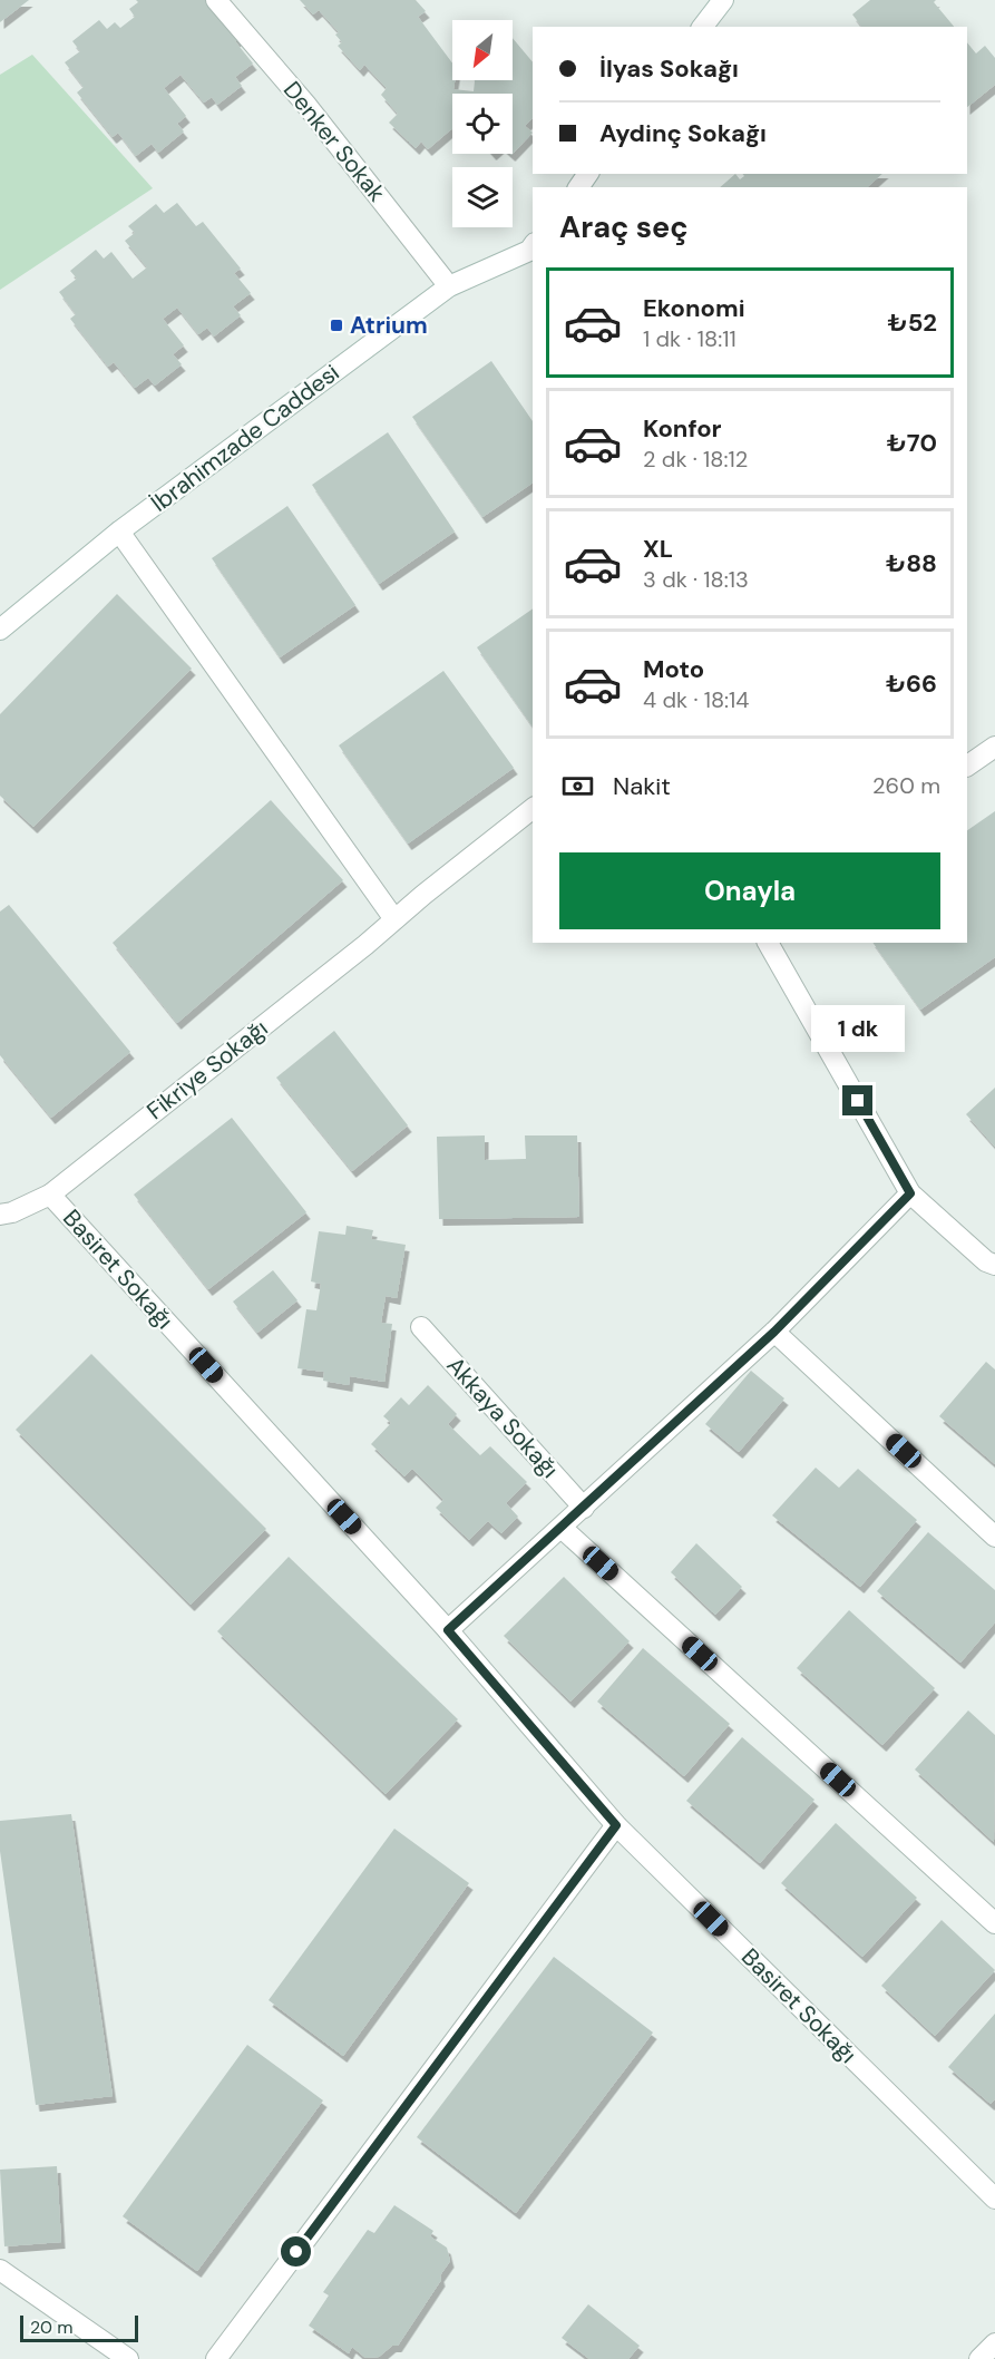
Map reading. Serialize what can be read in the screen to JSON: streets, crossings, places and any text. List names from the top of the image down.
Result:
{
  "streets": {
    "street": [
      "Denker Sokak",
      "İbrahimzade Caddesi",
      "Fikriye Sokağı",
      "Basiret Sokağı",
      "Akkaya Sokağı"
    ]
  },
  "crossings": [
    ["Denker Sokak", "İbrahimzade Caddesi"],
    ["Fikriye Sokağı", "Basiret Sokağı"]
  ],
  "places": {
    "transit": ["Atrium"]
  },
  "scale_bar": "20 m",
  "north": "bottom left",
  "page": {
    "banner": ["İlyas Sokağı", "Aydinç Sokağı"],
    "heading": "Araç seç",
    "list": [
      {
        "name": "Ekonomi",
        "note": "1 dk · 18:11",
        "value": "₺52"
      },
      {
        "name": "Konfor",
        "note": "2 dk · 18:12",
        "value": "₺70"
      },
      {
        "name": "XL",
        "note": "3 dk · 18:13",
        "value": "₺88"
      },
      {
        "name": "Moto",
        "note": "4 dk · 18:14",
        "value": "₺66"
      }
    ],
    "pay": ["Nakit", "260 m"],
    "buttons": "Onayla",
    "bubble": "1 dk",
    "scale": "20 m"
  }
}
